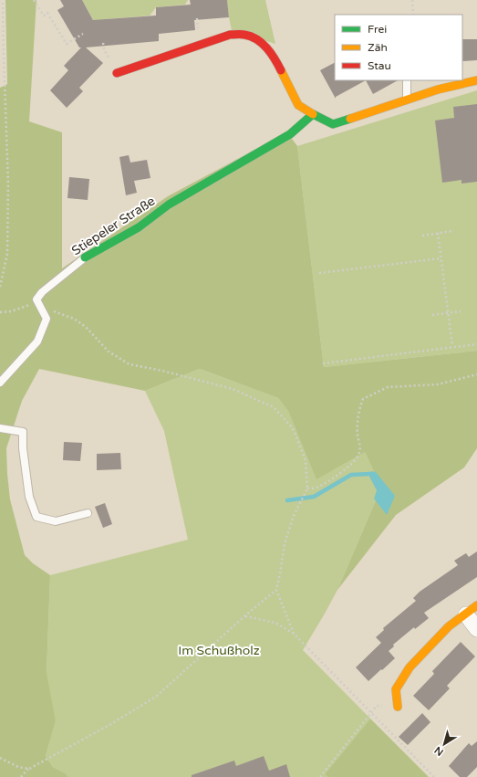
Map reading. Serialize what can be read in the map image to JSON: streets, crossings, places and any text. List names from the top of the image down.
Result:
{
  "streets": {
    "street": ["Stiepeler Straße"]
  },
  "parks": ["Im Schußholz"],
  "legend": ["Frei", "Zäh", "Stau"],
  "north": "bottom left"
}
